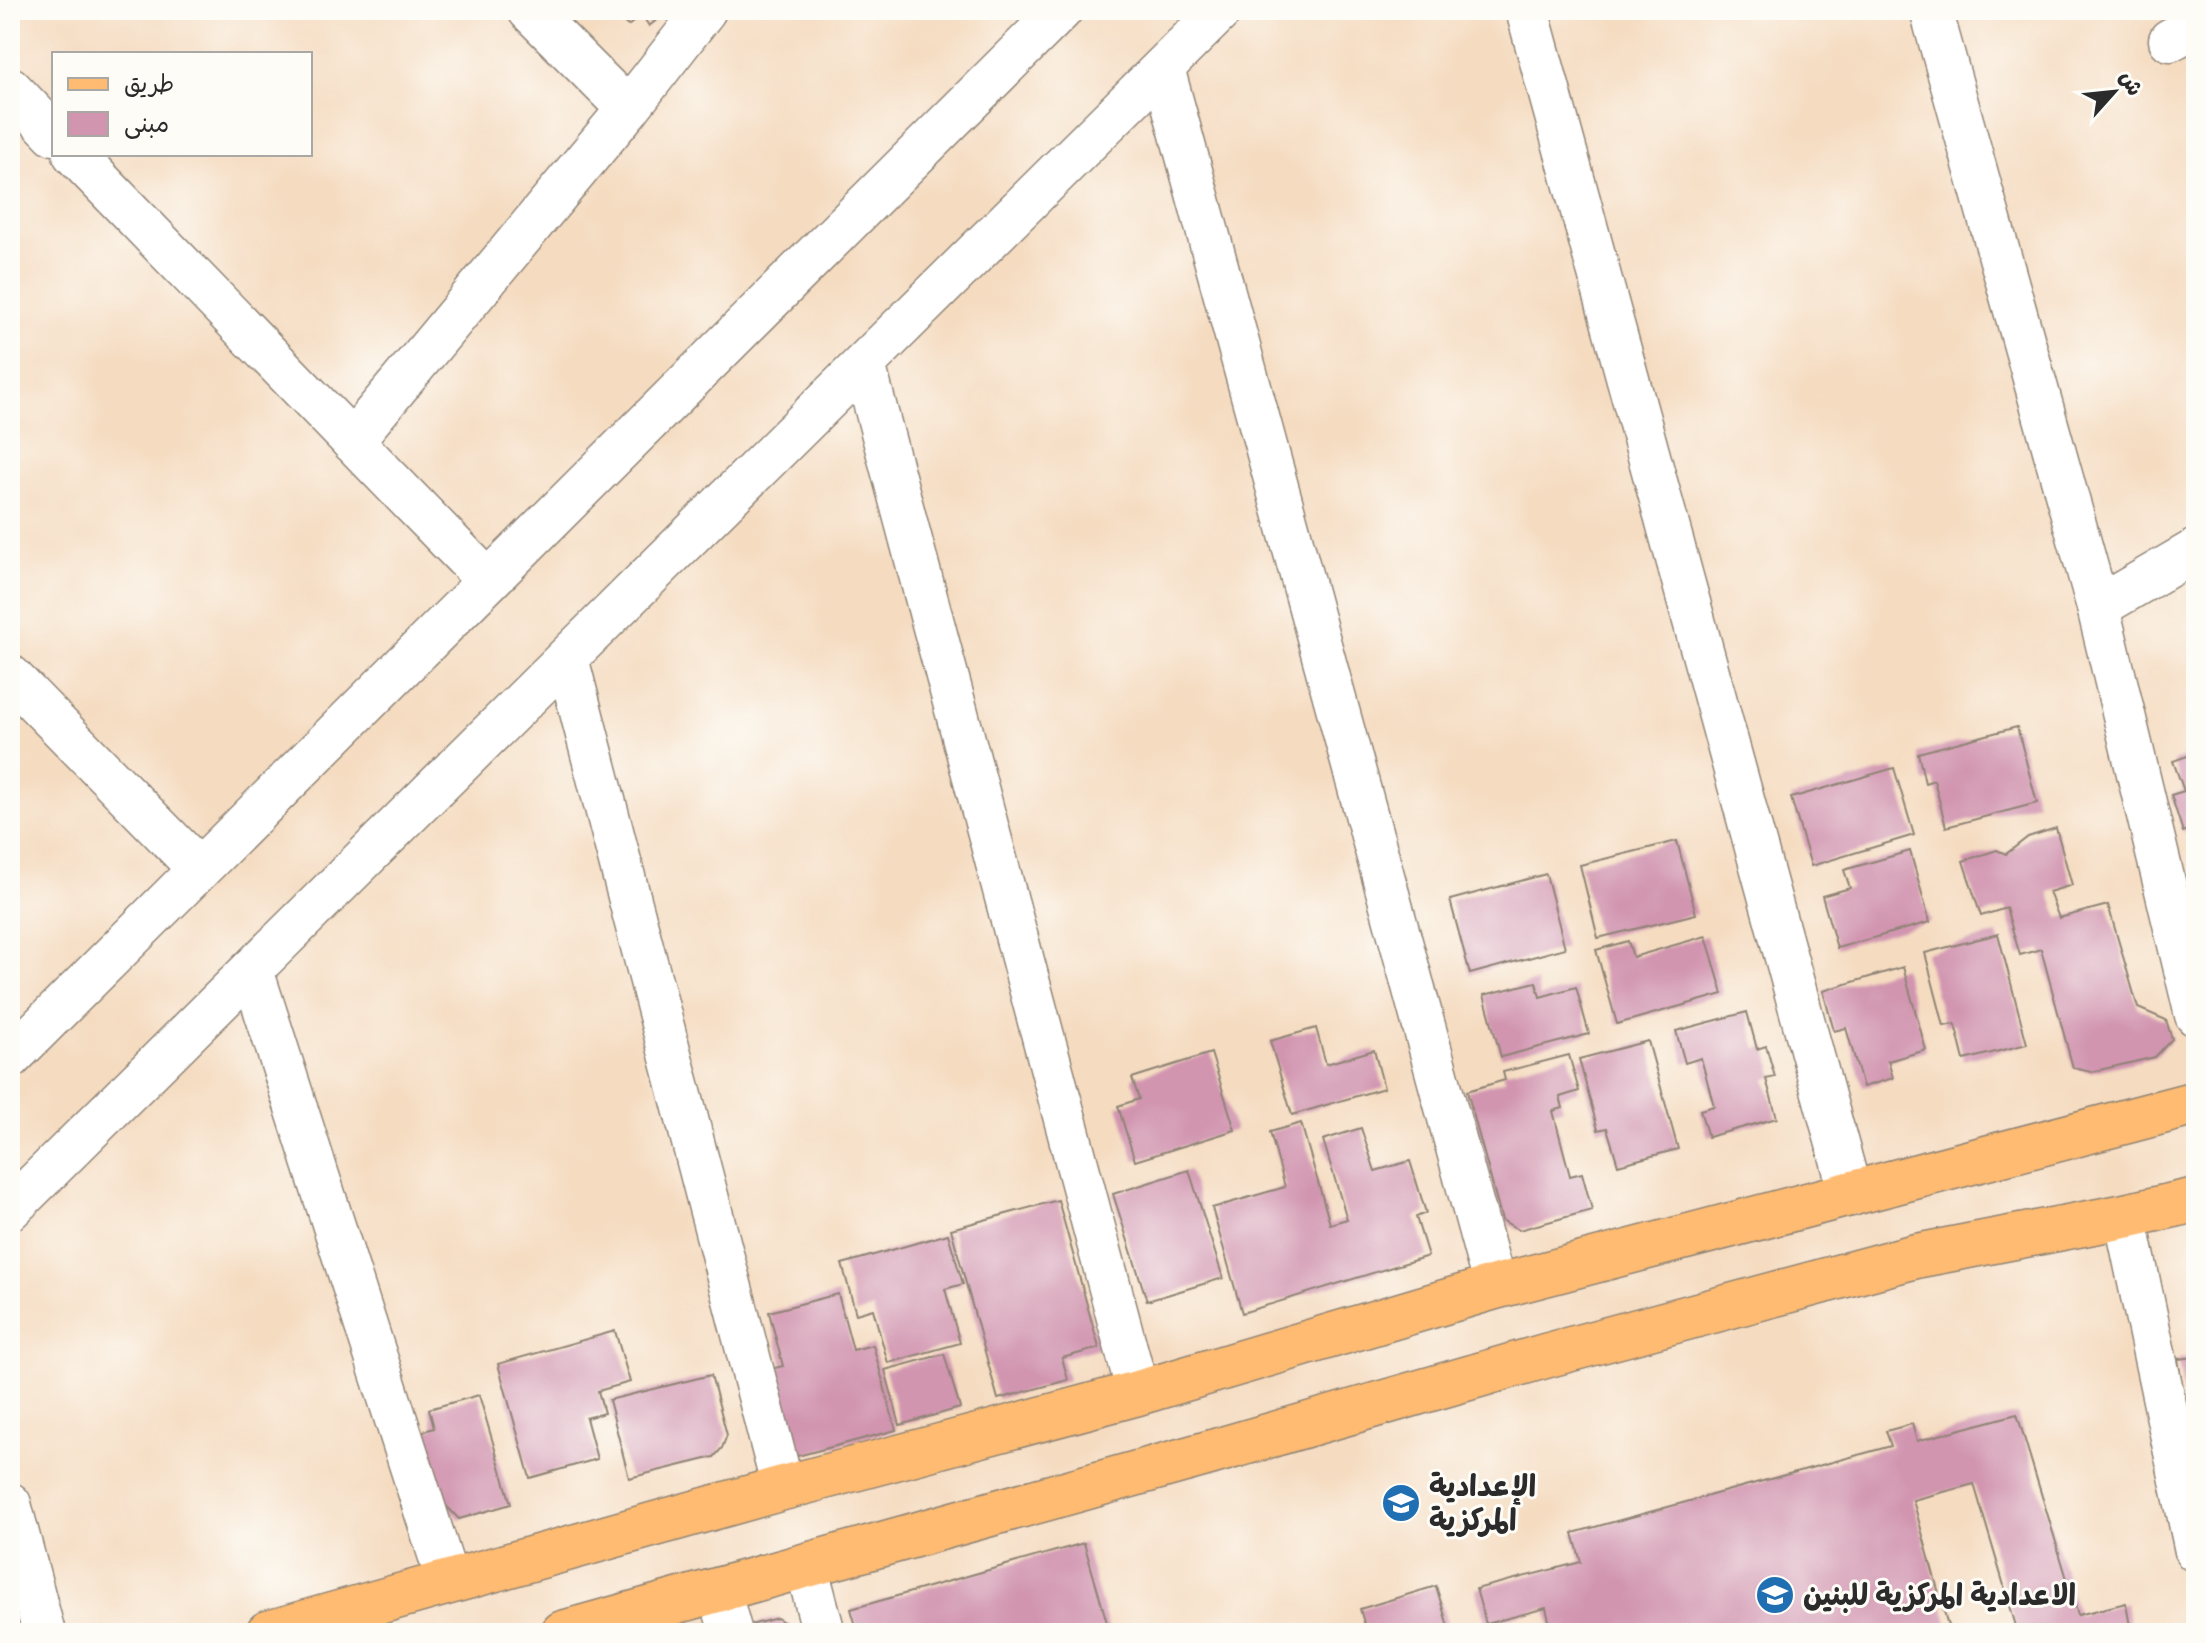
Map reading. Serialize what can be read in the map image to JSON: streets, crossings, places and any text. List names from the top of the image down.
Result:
{
  "places": {
    "school or university": ["الإعدادية المركزية", "الاعدادية المركزية للبنين"]
  },
  "legend": ["طريق", "مبنى"],
  "north": "top right"
}
